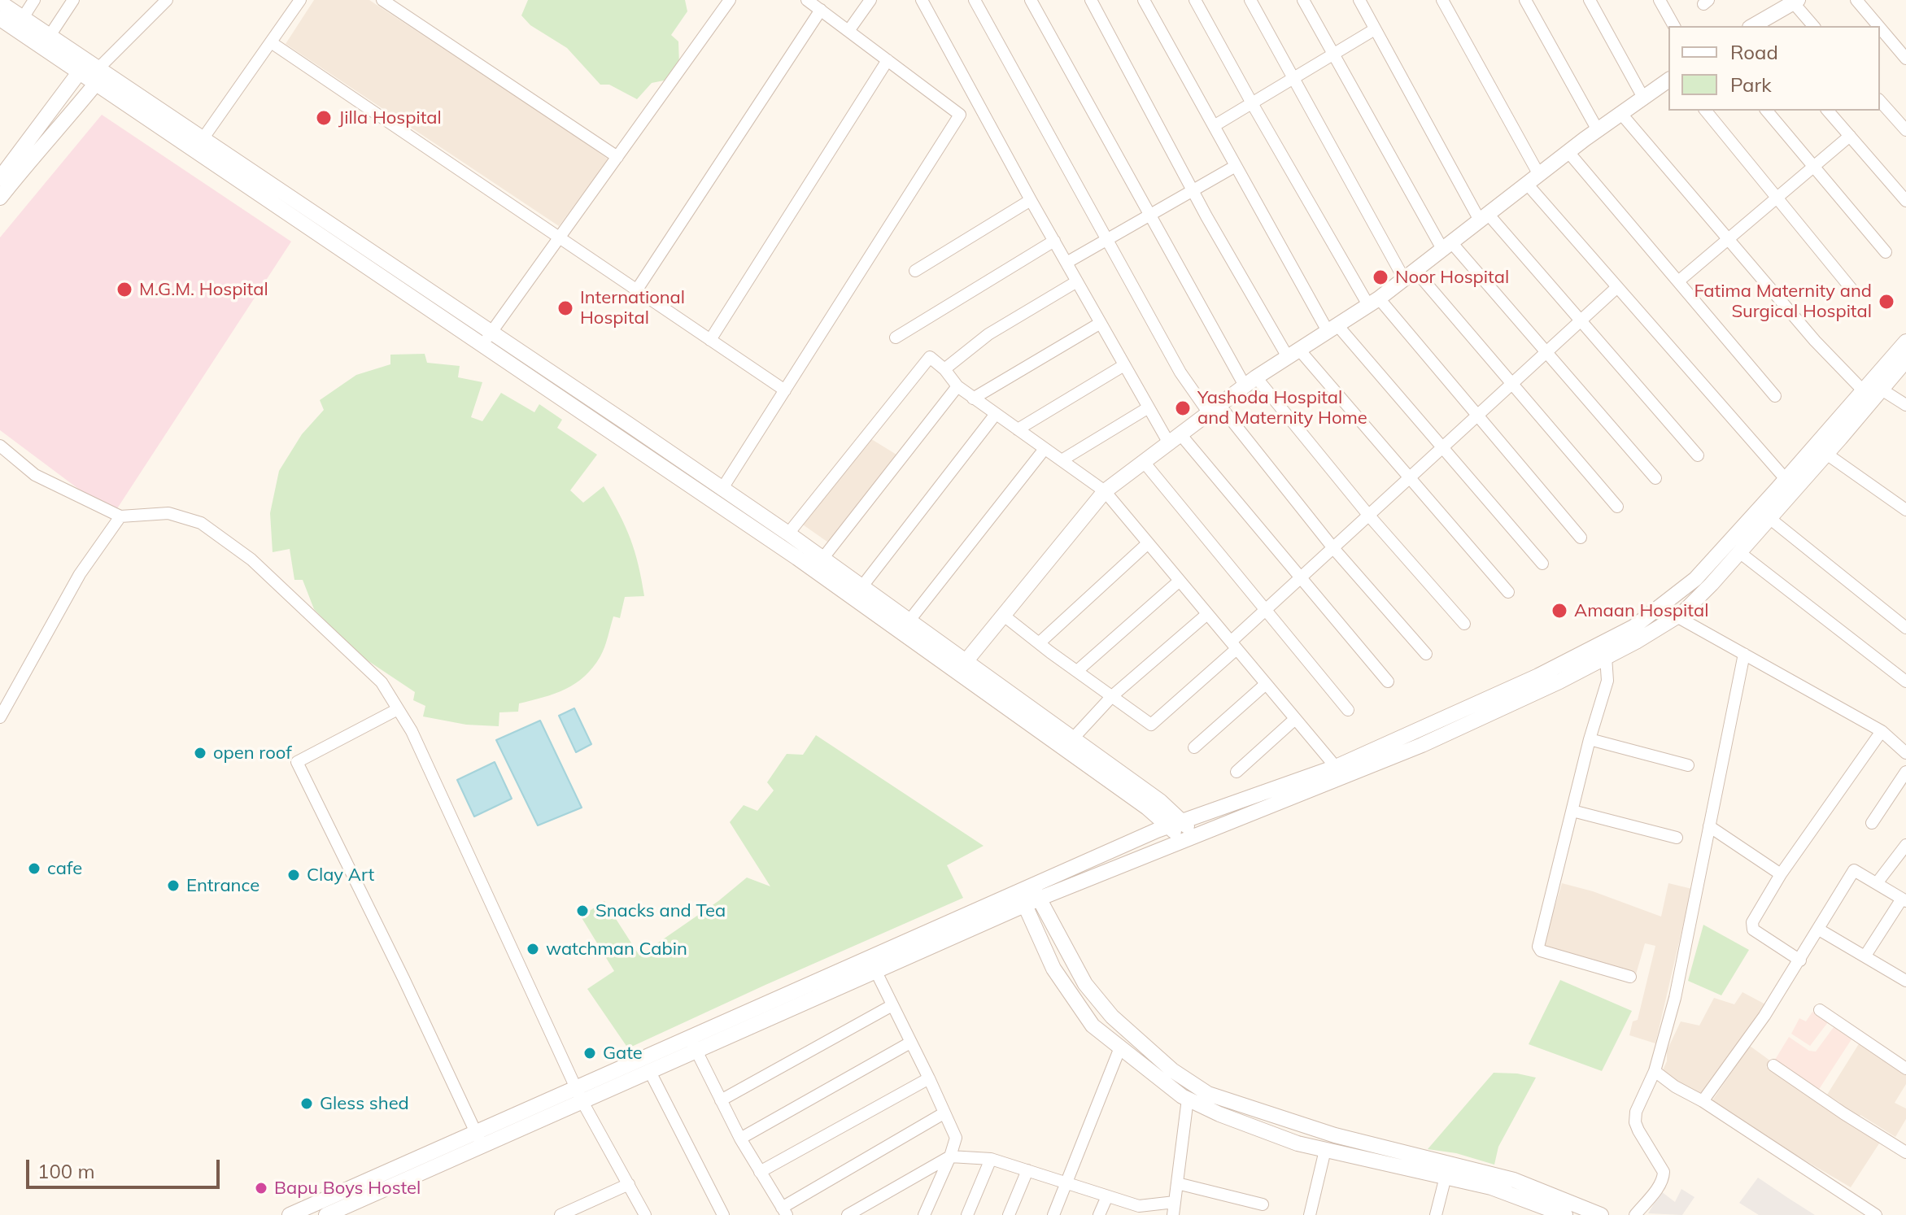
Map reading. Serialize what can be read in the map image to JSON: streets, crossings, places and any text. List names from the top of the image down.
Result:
{
  "places": [
    "Jilla Hospital",
    "Noor Hospital",
    "M.G.M. Hospital",
    "Fatima Maternity and Surgical Hospital",
    "International Hospital",
    "Yashoda Hospital and Maternity Home",
    "Amaan Hospital",
    "open roof",
    "cafe",
    "Clay Art",
    "Entrance",
    "Snacks and Tea",
    "watchman Cabin",
    "Gate",
    "Gless shed",
    "Bapu Boys Hostel"
  ],
  "legend": ["Road", "Park"],
  "scale_bar": "100 m"
}
